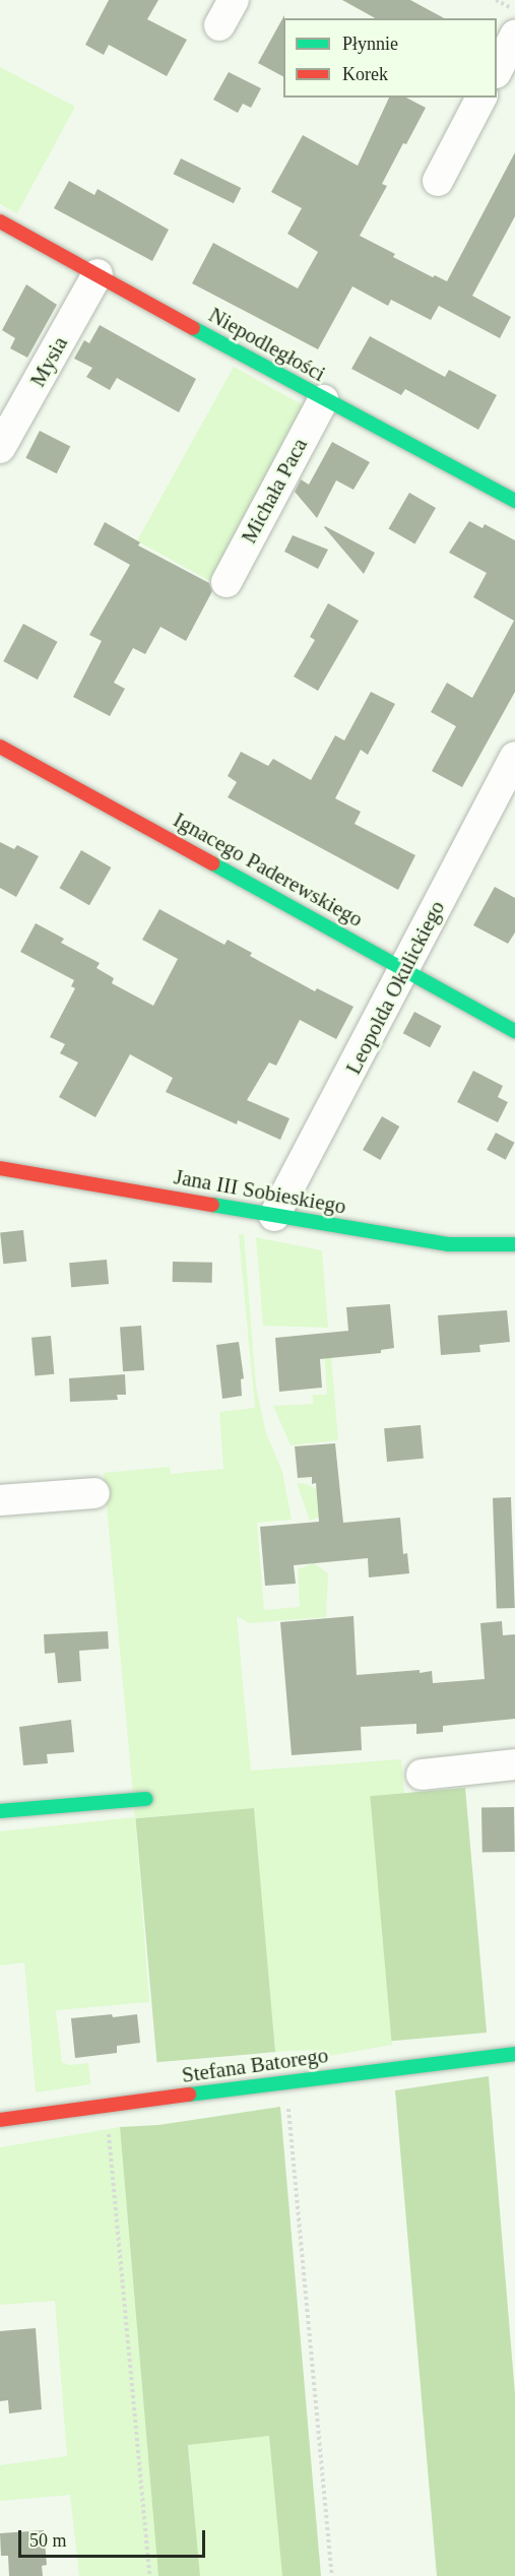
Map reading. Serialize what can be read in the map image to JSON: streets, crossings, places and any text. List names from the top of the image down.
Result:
{
  "streets": {
    "street": [
      "Niepodległości",
      "Mysia",
      "Michała Paca",
      "Ignacego Paderewskiego",
      "Leopolda Okulickiego",
      "Jana III Sobieskiego",
      "Stefana Batorego"
    ]
  },
  "crossings": [
    ["Niepodległości", "Mysia"],
    ["Niepodległości", "Michała Paca"],
    ["Ignacego Paderewskiego", "Leopolda Okulickiego"],
    ["Leopolda Okulickiego", "Jana III Sobieskiego"]
  ],
  "legend": ["Płynnie", "Korek"],
  "scale_bar": "50 m"
}
